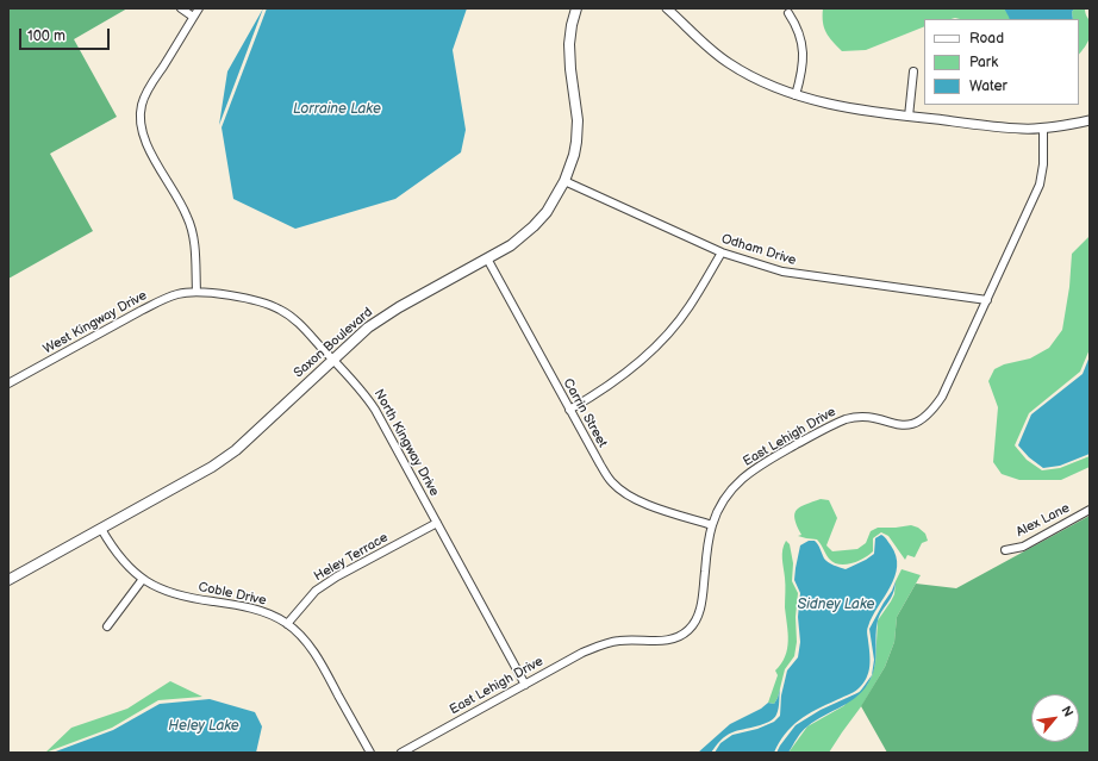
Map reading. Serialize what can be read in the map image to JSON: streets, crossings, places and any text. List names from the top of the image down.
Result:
{
  "streets": {
    "main road": ["Saxon Boulevard"],
    "street": [
      "Odham Drive",
      "West Kingway Drive",
      "Carrin Street",
      "East Lehigh Drive",
      "North Kingway Drive",
      "Alex Lane",
      "Heley Terrace",
      "Coble Drive"
    ]
  },
  "crossings": [
    ["Odham Drive", "Saxon Boulevard"],
    ["Odham Drive", "East Lehigh Drive"],
    ["West Kingway Drive", "North Kingway Drive"],
    ["Saxon Boulevard", "Carrin Street"],
    ["Saxon Boulevard", "North Kingway Drive"],
    ["Saxon Boulevard", "Coble Drive"],
    ["Carrin Street", "East Lehigh Drive"],
    ["East Lehigh Drive", "North Kingway Drive"],
    ["North Kingway Drive", "Heley Terrace"],
    ["Heley Terrace", "Coble Drive"]
  ],
  "water": ["Lorraine Lake", "Sidney Lake", "Heley Lake"],
  "legend": ["Road", "Park", "Water"],
  "scale_bar": "100 m",
  "north": "top right"
}
